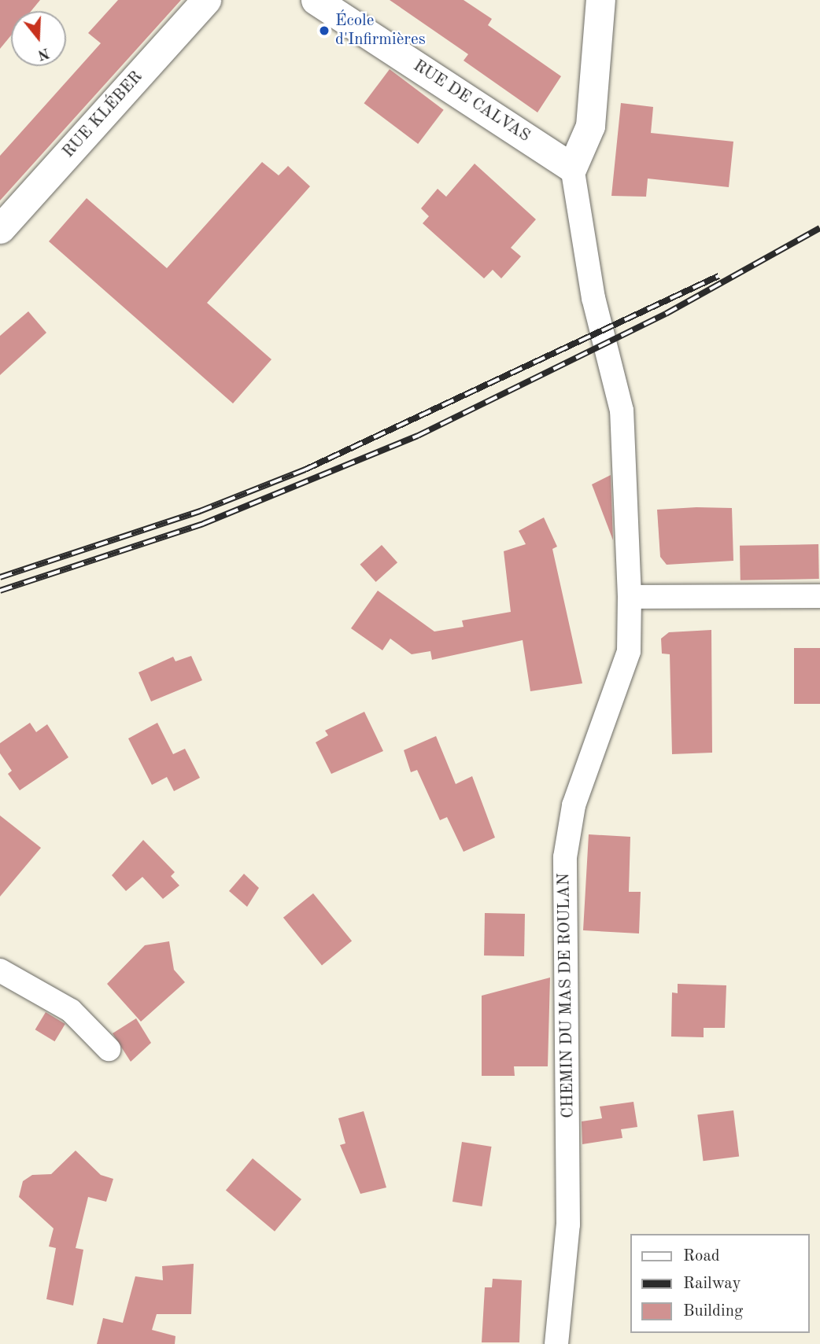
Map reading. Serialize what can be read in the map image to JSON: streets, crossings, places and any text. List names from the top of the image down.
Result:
{
  "streets": {
    "street": ["RUE DE CALVAS", "RUE KLÉBER", "CHEMIN DU MAS DE ROULAN"]
  },
  "crossings": [
    ["RUE DE CALVAS", "CHEMIN DU MAS DE ROULAN"]
  ],
  "places": ["École d'Infirmières"],
  "legend": ["Road", "Railway", "Building"],
  "north": "bottom"
}
